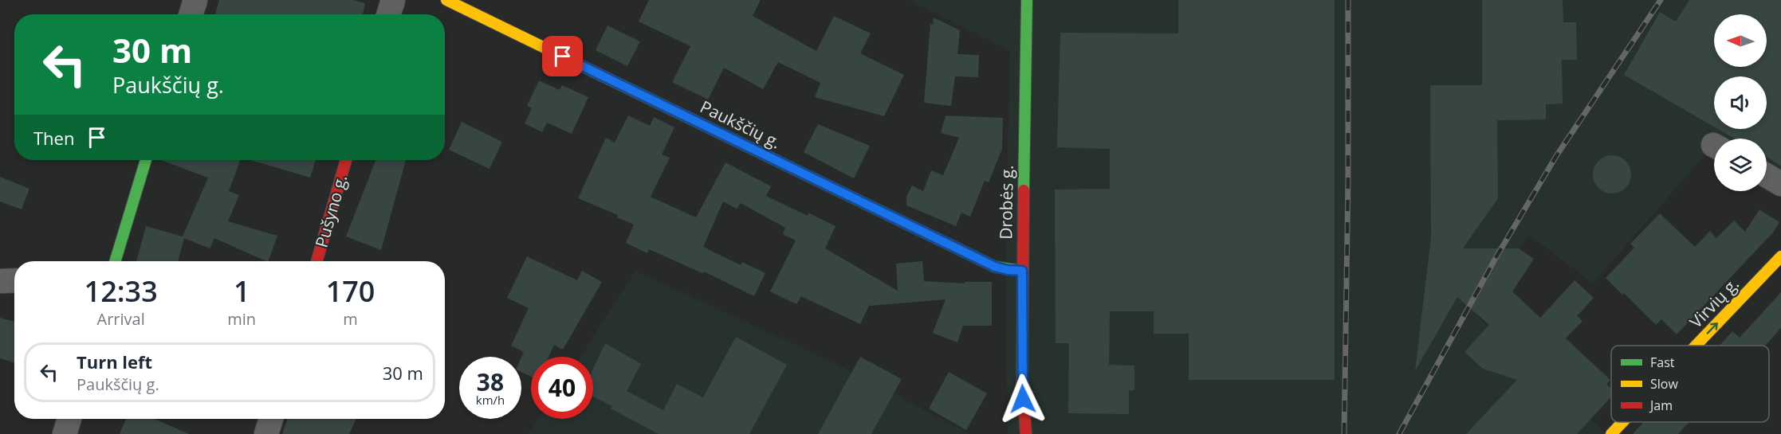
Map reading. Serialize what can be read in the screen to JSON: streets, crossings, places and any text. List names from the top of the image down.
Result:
{
  "streets": {
    "street": [
      "Paukščių g.",
      "Drobės g.",
      "Pušyno g.",
      "Virvių g."
    ]
  },
  "crossings": [
    ["Paukščių g.", "Drobės g."]
  ],
  "one_way": ["Virvių g."],
  "legend": ["Fast", "Slow", "Jam"],
  "north": "left",
  "page": {
    "turn": ["30 m", "Paukščių g."],
    "then": "Then",
    "eta": [
      "12:33",
      "Arrival",
      "1",
      "min",
      "170",
      "m"
    ],
    "list": [
      {
        "name": "Turn left",
        "note": "Paukščių g.",
        "value": "30 m"
      }
    ],
    "speed": "38 km/h",
    "limit": "40"
  }
}
